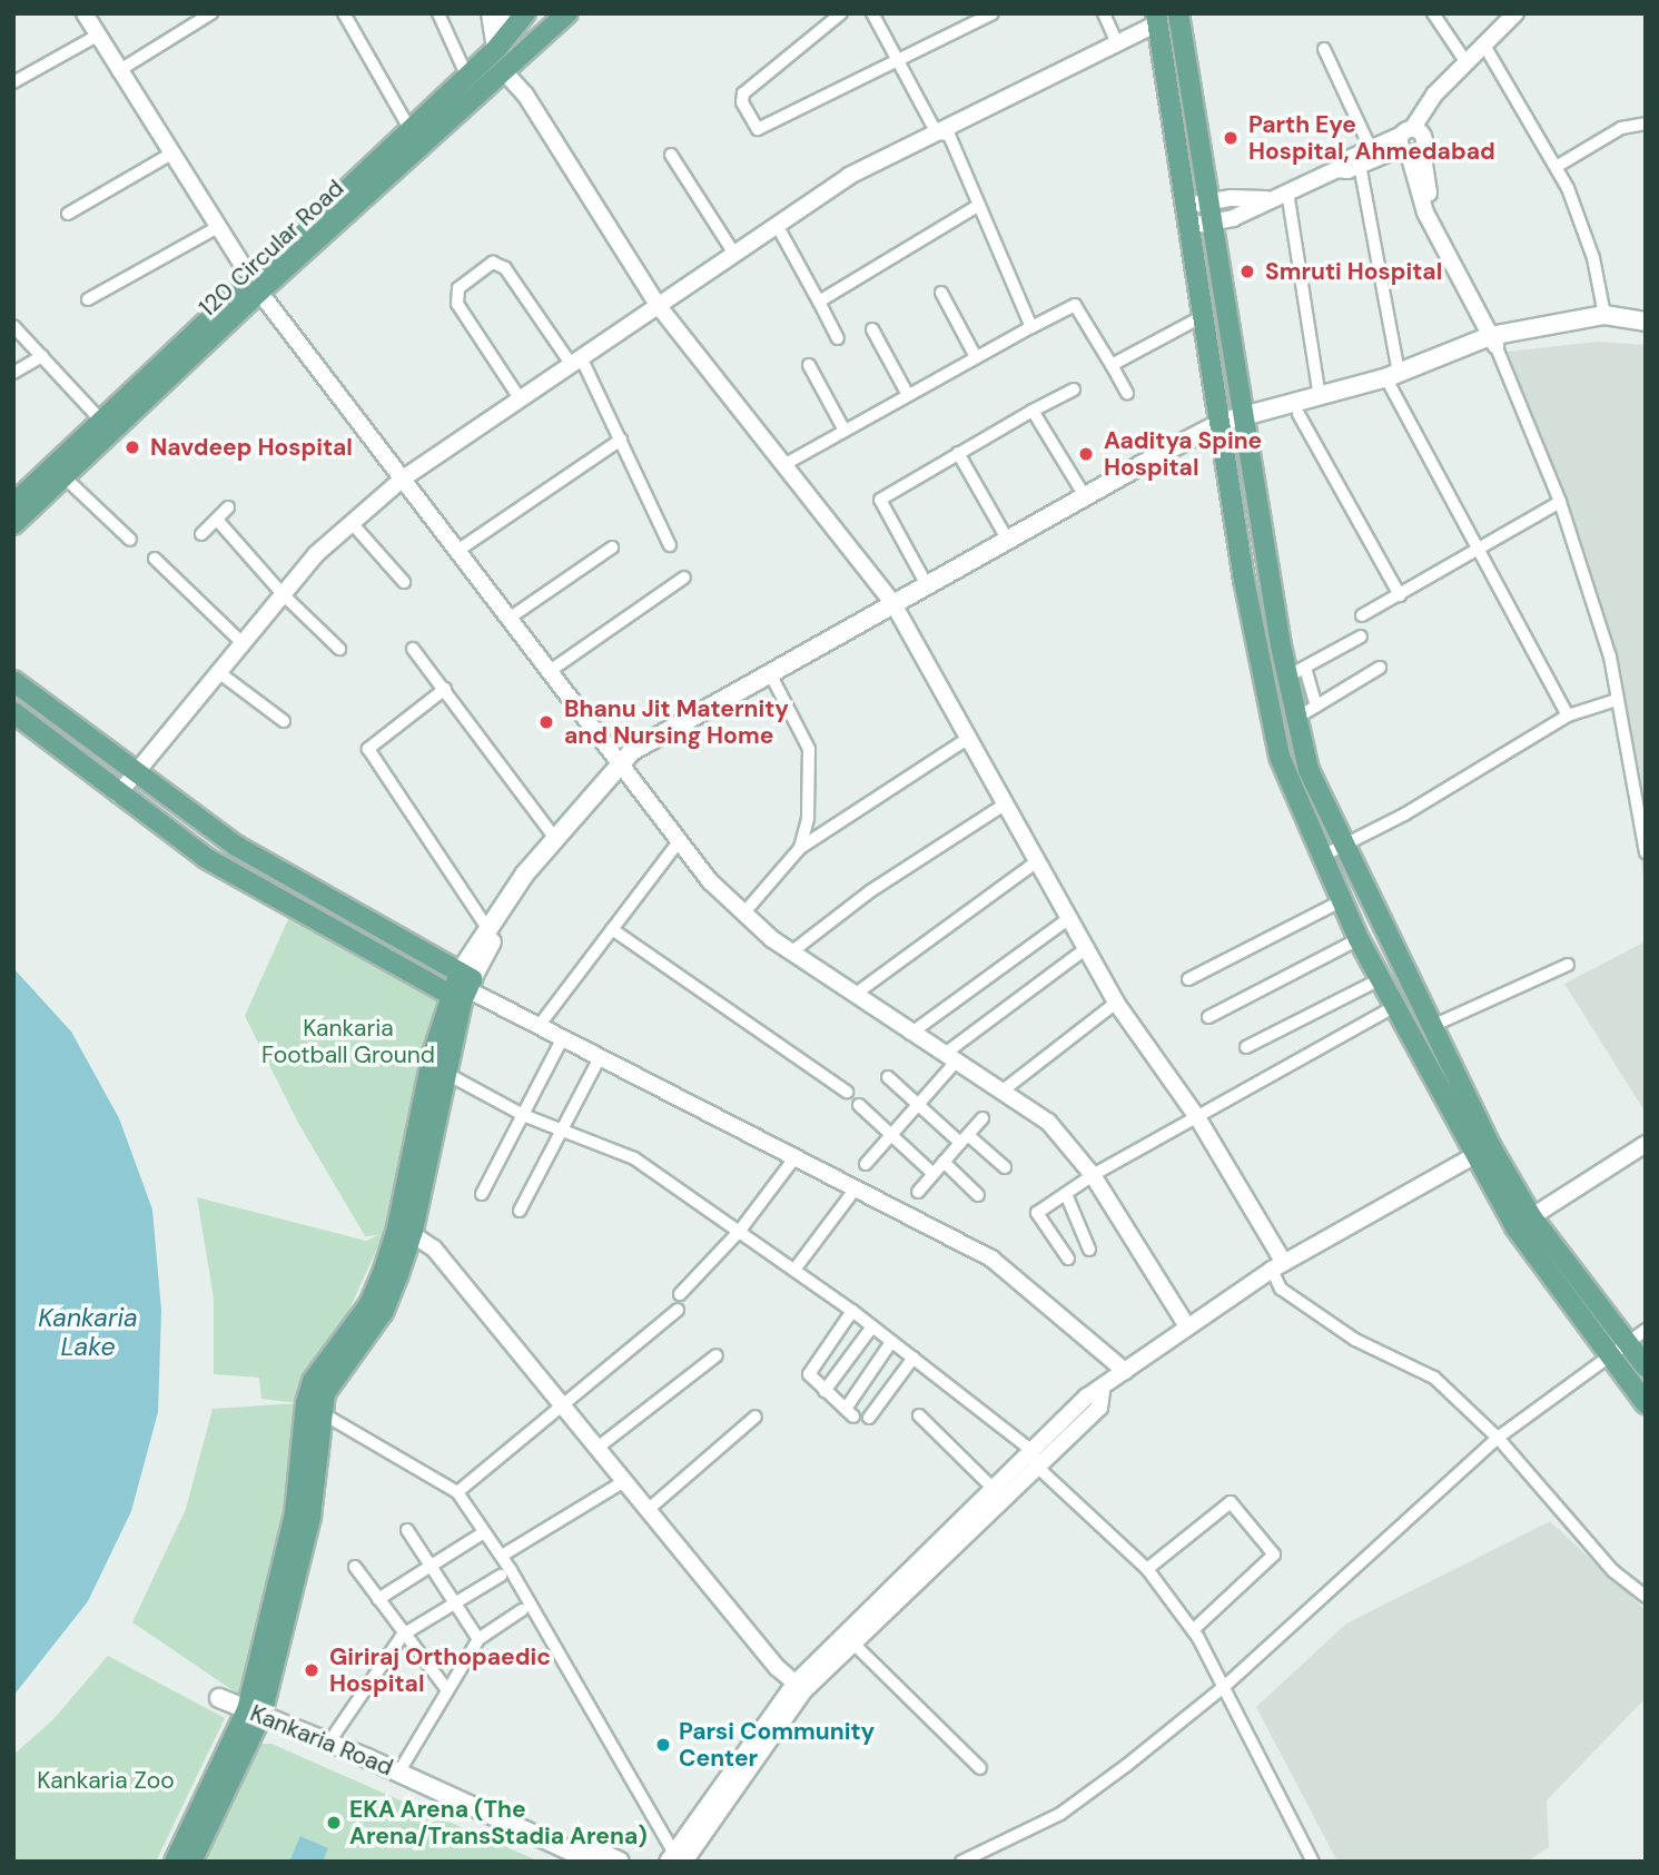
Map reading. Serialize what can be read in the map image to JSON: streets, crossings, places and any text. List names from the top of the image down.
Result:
{
  "streets": {
    "main road": ["120 Circular Road", "Kankaria Road"]
  },
  "water": ["Kankaria Lake"],
  "parks": ["Kankaria Football Ground", "Kankaria Zoo"],
  "places": [
    "Parth Eye Hospital, Ahmedabad",
    "Smruti Hospital",
    "Navdeep Hospital",
    "Aaditya Spine Hospital",
    "Bhanu Jit Maternity and Nursing Home",
    "Giriraj Orthopaedic Hospital",
    "Parsi Community Center",
    "EKA Arena (The Arena/TransStadia Arena)"
  ]
}
